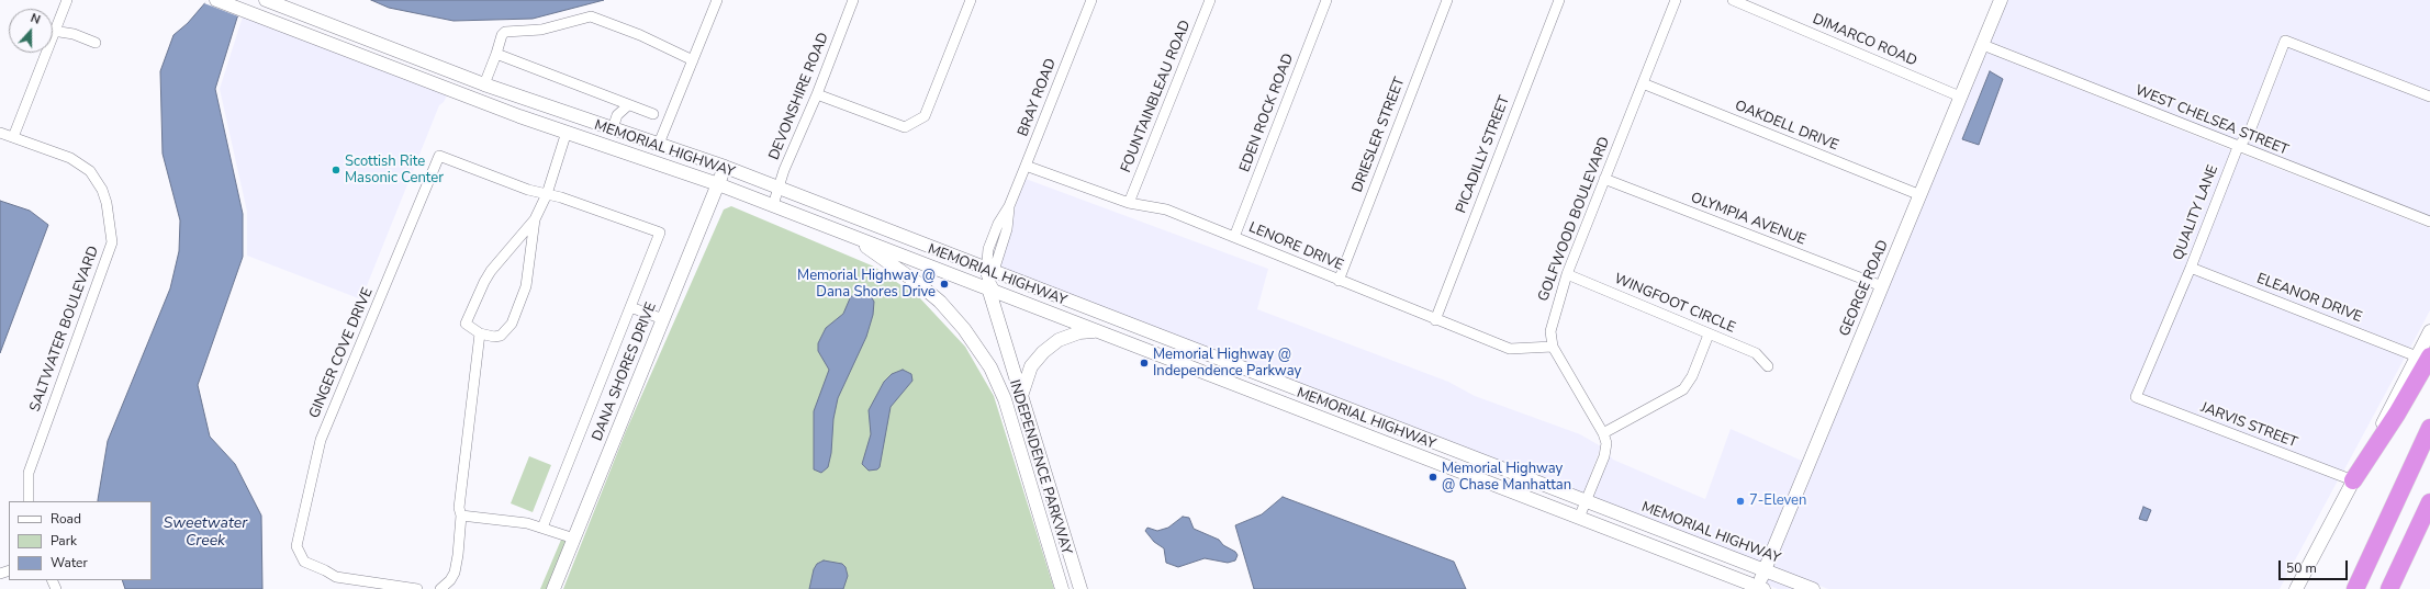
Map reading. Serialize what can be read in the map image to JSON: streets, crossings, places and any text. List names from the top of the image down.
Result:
{
  "streets": {
    "main road": [
      "MEMORIAL HIGHWAY",
      "GEORGE ROAD",
      "DANA SHORES DRIVE",
      "INDEPENDENCE PARKWAY"
    ],
    "street": [
      "DIMARCO ROAD",
      "DEVONSHIRE ROAD",
      "FOUNTAINBLEAU ROAD",
      "BRAY ROAD",
      "EDEN ROCK ROAD",
      "WEST CHELSEA STREET",
      "OAKDELL DRIVE",
      "DRIESLER STREET",
      "PICADILLY STREET",
      "QUALITY LANE",
      "GOLFWOOD BOULEVARD",
      "OLYMPIA AVENUE",
      "LENORE DRIVE",
      "ELEANOR DRIVE",
      "WINGFOOT CIRCLE",
      "SALTWATER BOULEVARD",
      "GINGER COVE DRIVE",
      "JARVIS STREET"
    ]
  },
  "crossings": [
    ["DIMARCO ROAD", "GEORGE ROAD"],
    ["DEVONSHIRE ROAD", "MEMORIAL HIGHWAY"],
    ["FOUNTAINBLEAU ROAD", "LENORE DRIVE"],
    ["BRAY ROAD", "MEMORIAL HIGHWAY"],
    ["BRAY ROAD", "LENORE DRIVE"],
    ["BRAY ROAD", "INDEPENDENCE PARKWAY"],
    ["EDEN ROCK ROAD", "LENORE DRIVE"],
    ["WEST CHELSEA STREET", "QUALITY LANE"],
    ["WEST CHELSEA STREET", "GEORGE ROAD"],
    ["OAKDELL DRIVE", "GOLFWOOD BOULEVARD"],
    ["OAKDELL DRIVE", "GEORGE ROAD"],
    ["DRIESLER STREET", "LENORE DRIVE"],
    ["MEMORIAL HIGHWAY", "GOLFWOOD BOULEVARD"],
    ["MEMORIAL HIGHWAY", "GEORGE ROAD"],
    ["MEMORIAL HIGHWAY", "DANA SHORES DRIVE"],
    ["MEMORIAL HIGHWAY", "INDEPENDENCE PARKWAY"],
    ["PICADILLY STREET", "LENORE DRIVE"],
    ["QUALITY LANE", "ELEANOR DRIVE"],
    ["QUALITY LANE", "JARVIS STREET"],
    ["GOLFWOOD BOULEVARD", "OLYMPIA AVENUE"],
    ["GOLFWOOD BOULEVARD", "LENORE DRIVE"],
    ["GOLFWOOD BOULEVARD", "WINGFOOT CIRCLE"],
    ["OLYMPIA AVENUE", "GEORGE ROAD"]
  ],
  "water": ["Sweetwater Creek"],
  "places": [
    "Scottish Rite Masonic Center",
    "Memorial Highway @ Dana Shores Drive",
    "Memorial Highway @ Independence Parkway",
    "Memorial Highway @ Chase Manhattan",
    "7-Eleven"
  ],
  "legend": ["Road", "Park", "Water"],
  "scale_bar": "50 m",
  "north": "top"
}
